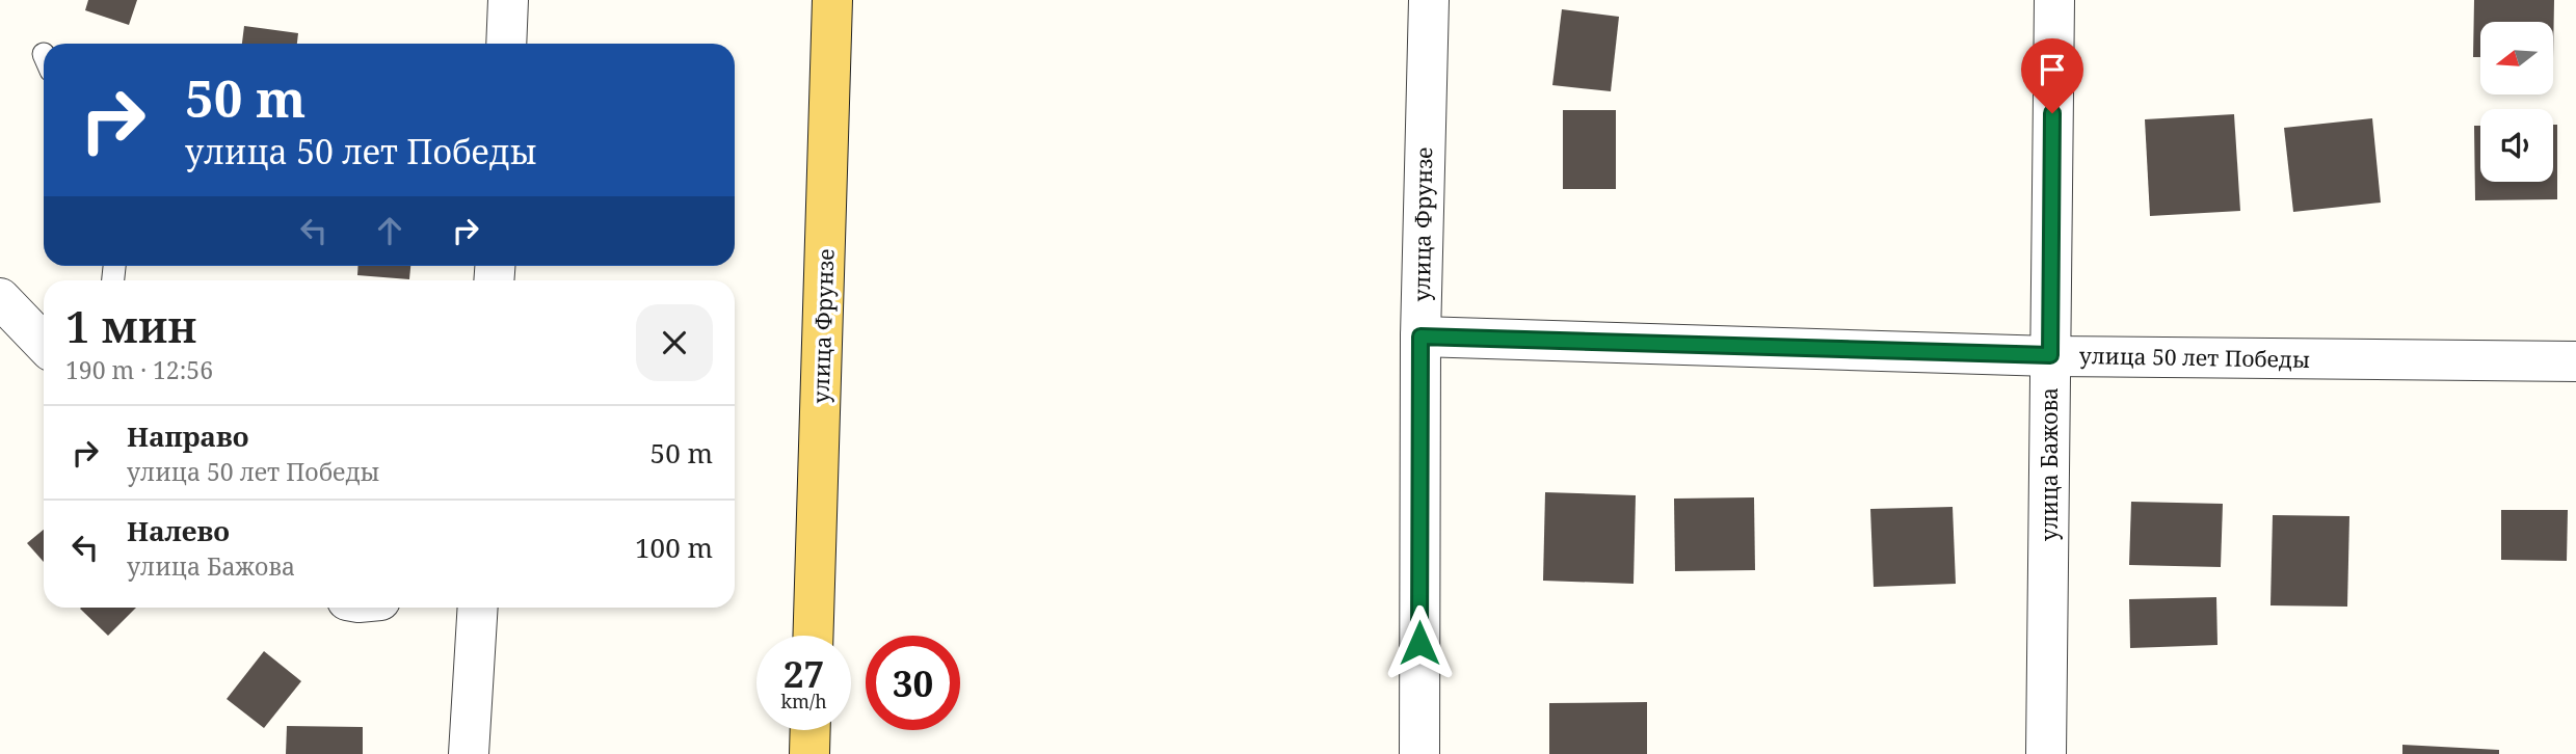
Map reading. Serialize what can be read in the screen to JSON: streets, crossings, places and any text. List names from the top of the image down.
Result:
{
  "streets": {
    "main road": ["улица Фрунзе"],
    "street": ["улица 50 лет Победы", "улица Бажова"]
  },
  "crossings": [
    ["улица Фрунзе", "улица 50 лет Победы"],
    ["улица 50 лет Победы", "улица Бажова"]
  ],
  "north": "left",
  "page": {
    "turn": ["50 m", "улица 50 лет Победы"],
    "heading": ["1 мин", "190 m · 12:56"],
    "list": [
      {
        "name": "Направо",
        "note": "улица 50 лет Победы",
        "value": "50 m"
      },
      {
        "name": "Налево",
        "note": "улица Бажова",
        "value": "100 m"
      }
    ],
    "speed": "27 km/h",
    "limit": "30"
  }
}
